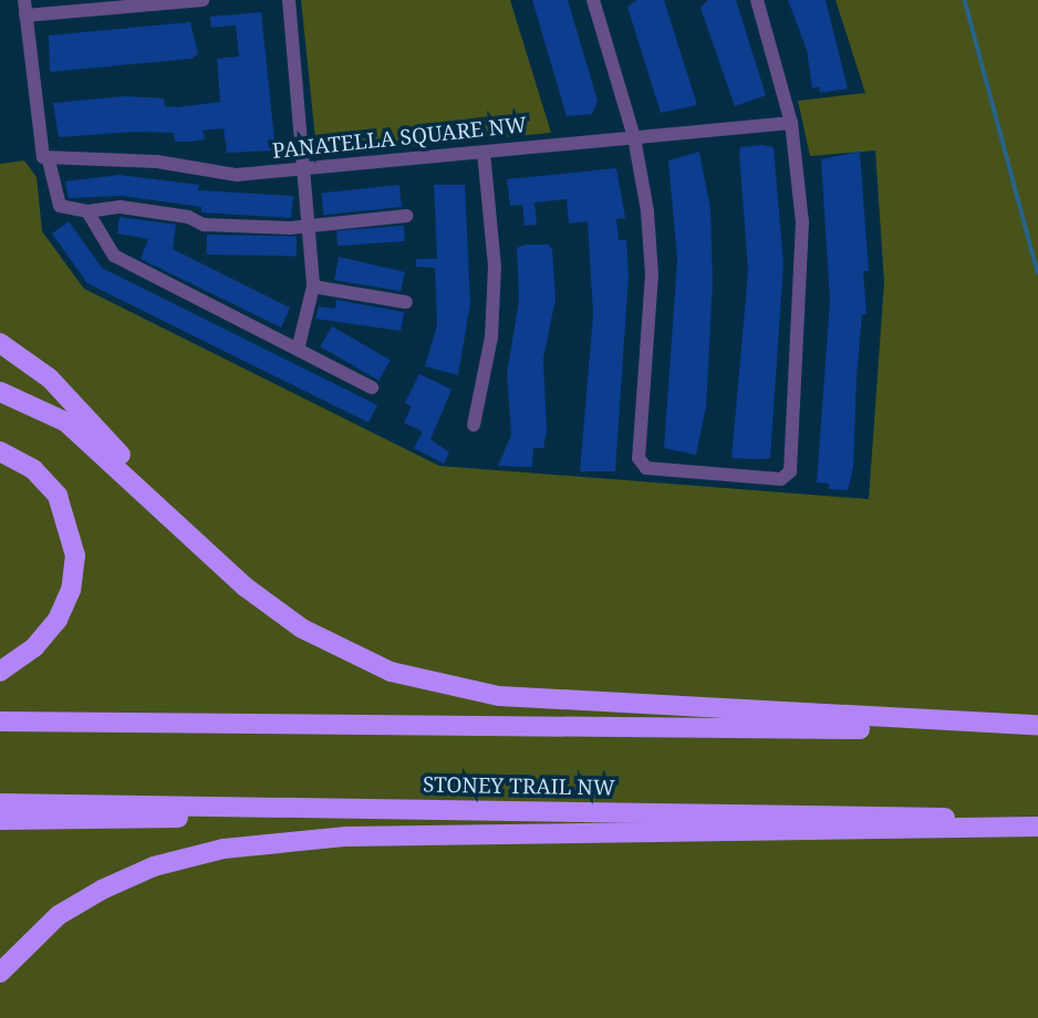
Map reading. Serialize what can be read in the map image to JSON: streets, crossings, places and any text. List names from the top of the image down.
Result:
{
  "streets": {
    "highway": ["STONEY TRAIL NW"],
    "street": ["PANATELLA SQUARE NW"]
  }
}
